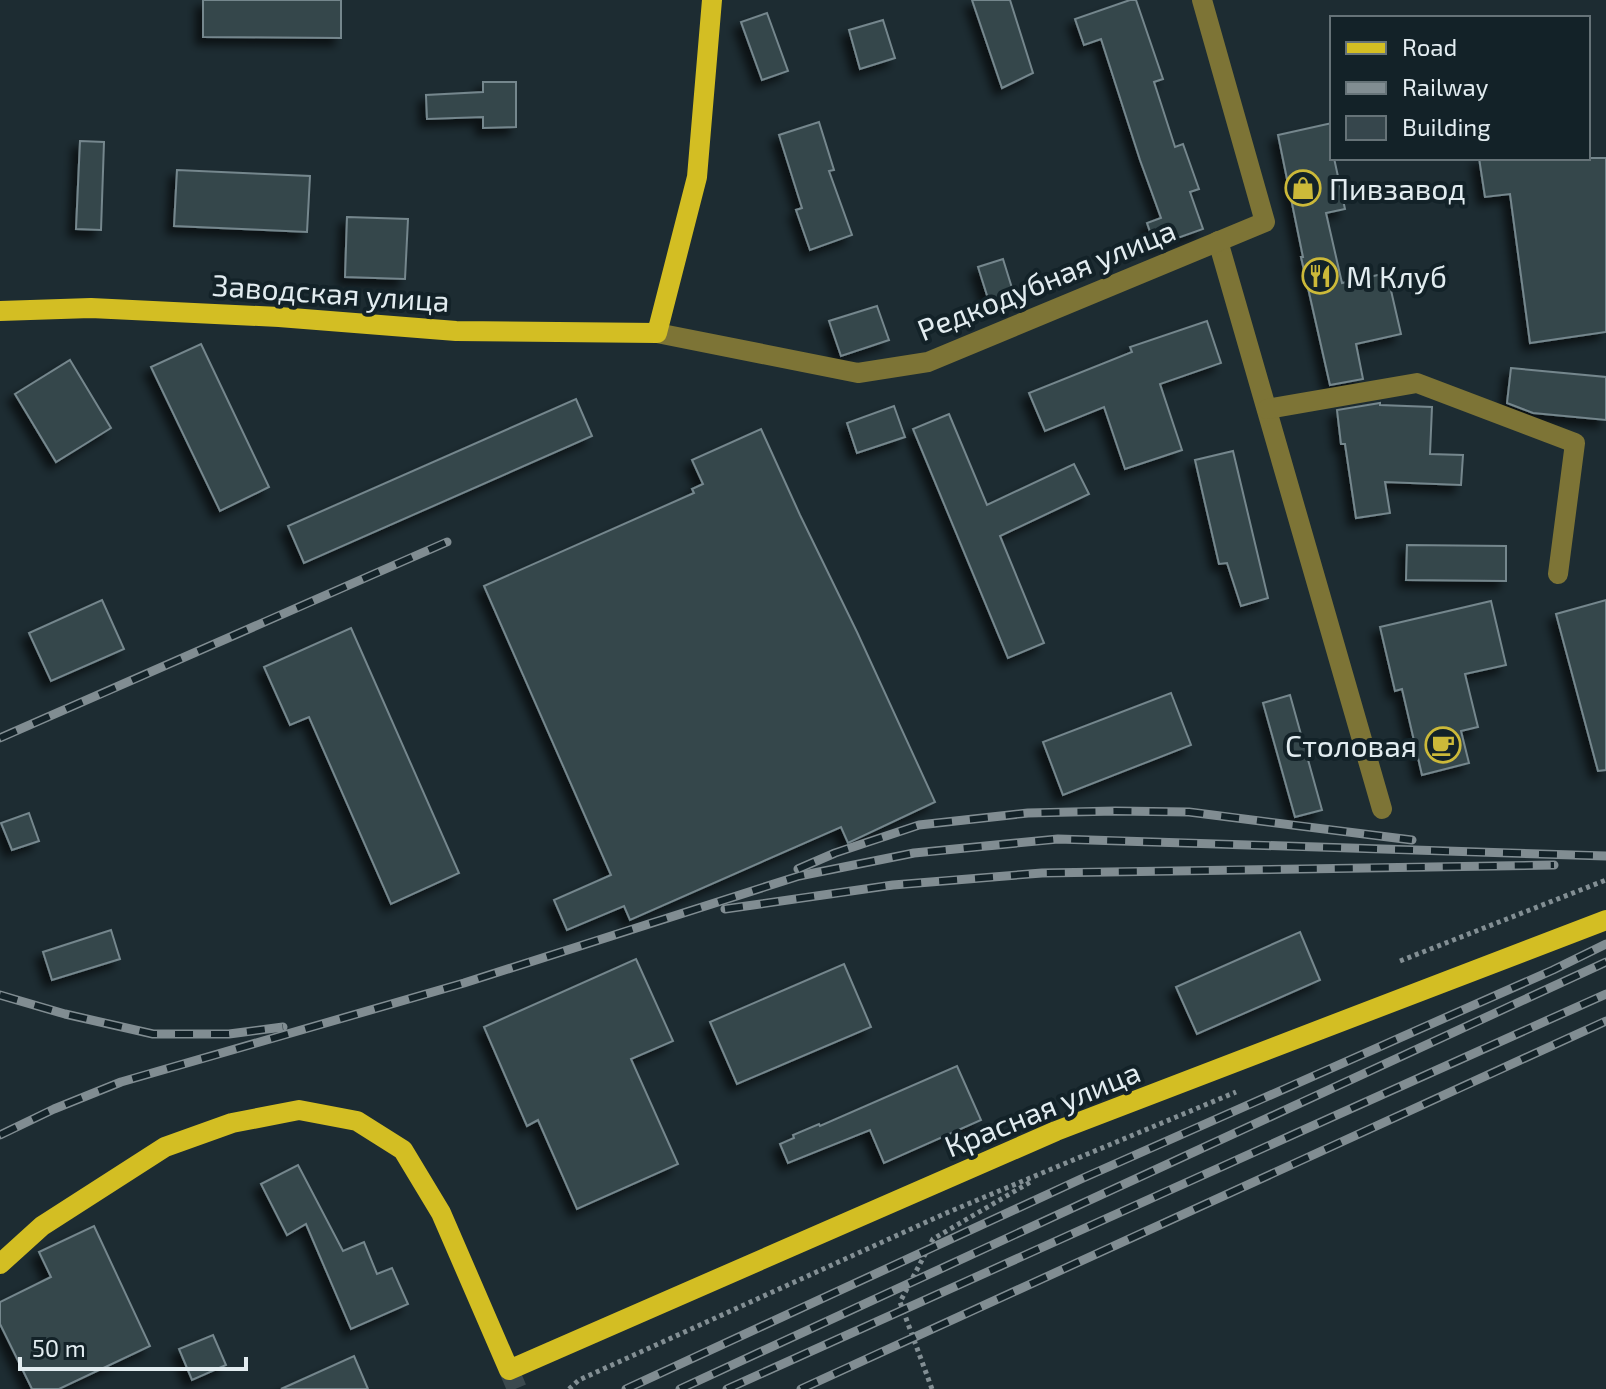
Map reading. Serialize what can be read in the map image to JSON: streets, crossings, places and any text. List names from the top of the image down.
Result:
{
  "streets": {
    "main road": ["Заводская улица", "Красная улица"],
    "street": ["Редкодубная улица"]
  },
  "crossings": [
    ["Редкодубная улица", "Заводская улица"]
  ],
  "places": {
    "shop": ["Пивзавод"],
    "restaurant": ["М Клуб"],
    "cafe": ["Столовая"]
  },
  "legend": ["Road", "Railway", "Building"],
  "scale_bar": "50 m"
}
